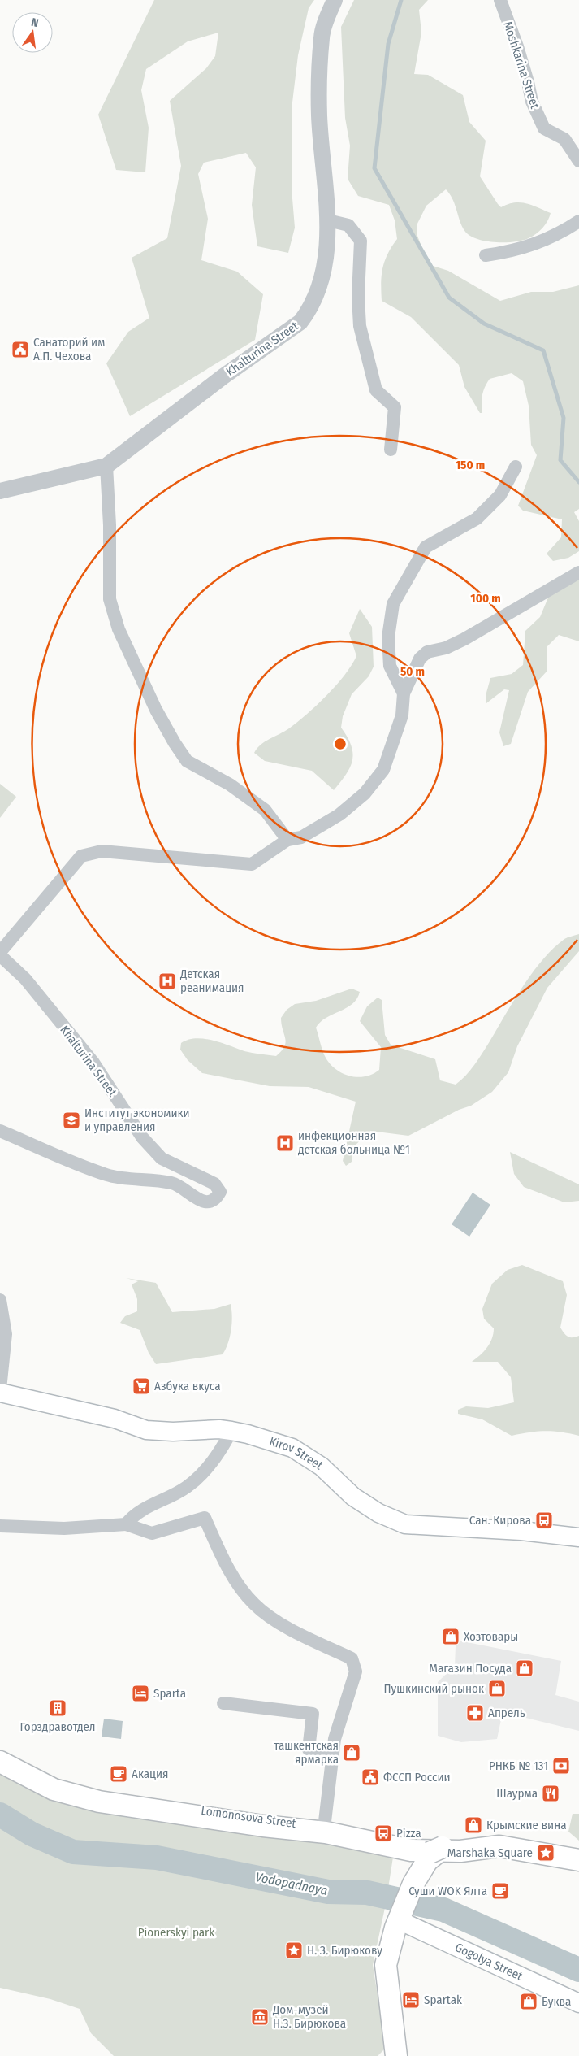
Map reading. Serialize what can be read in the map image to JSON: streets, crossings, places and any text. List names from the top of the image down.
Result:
{
  "streets": {
    "main road": ["Kirov Street", "Lomonosova Street", "Gogolya Street"],
    "street": ["Moshkarina Street", "Khalturina Street"]
  },
  "water": ["Vodopadnaya"],
  "parks": ["Pionerskyi park"],
  "places": {
    "public building": ["Санаторий им А.П. Чехова", "ФССП России"],
    "hospital": ["Детская реанимация", "инфекционная детская больница №1"],
    "school or university": ["Институт экономики и управления"],
    "supermarket": ["Азбука вкуса"],
    "bus stop": ["Сан. Кирова", "Pizza"],
    "shop": [
      "Хозтовары",
      "Магазин Посуда",
      "Пушкинский рынок",
      "ташкентская ярмарка",
      "Крымские вина",
      "Буква"
    ],
    "hotel": ["Sparta", "Spartak"],
    "building": ["Горздравотдел"],
    "pharmacy": ["Апрель"],
    "bank": ["РНКБ № 131"],
    "cafe": ["Акация", "Суши WOK Ялта"],
    "restaurant": ["Шаурма"],
    "place": ["Marshaka Square", "Н. З. Бирюкову"],
    "museum": ["Дом-музей Н.З. Бирюкова"]
  },
  "north": "top",
  "rings": ["150 m", "100 m", "50 m"]
}
